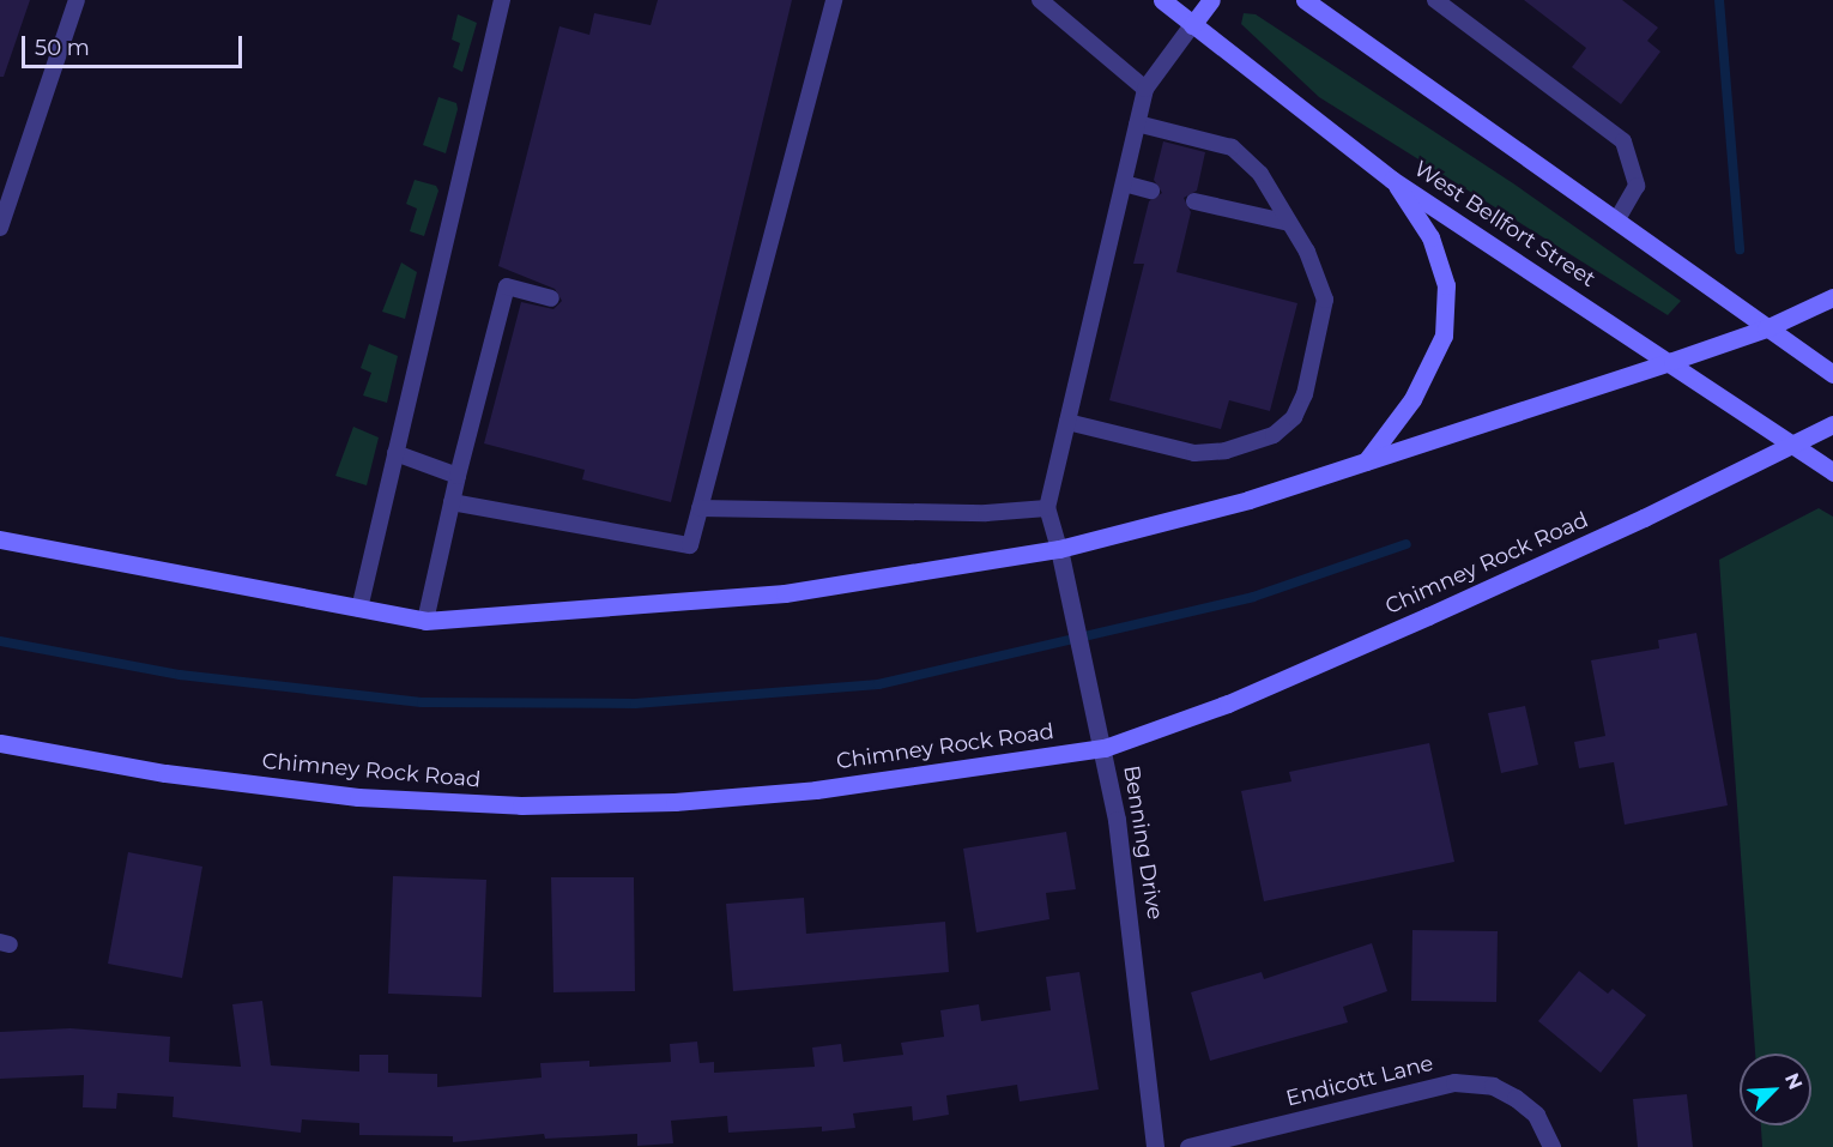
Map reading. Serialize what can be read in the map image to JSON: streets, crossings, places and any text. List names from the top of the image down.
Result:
{
  "streets": {
    "main road": ["West Bellfort Street", "Chimney Rock Road"],
    "street": ["Benning Drive", "Endicott Lane"]
  },
  "crossings": [
    ["West Bellfort Street", "Chimney Rock Road"],
    ["Chimney Rock Road", "Benning Drive"]
  ],
  "scale_bar": "50 m",
  "north": "top right"
}
